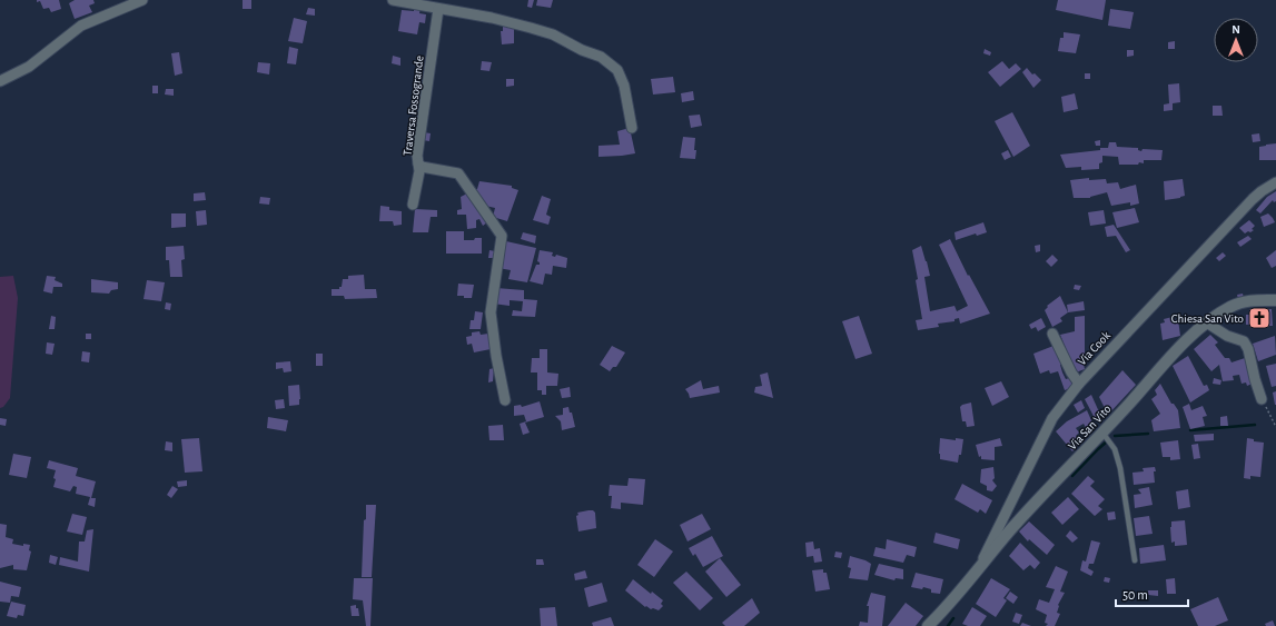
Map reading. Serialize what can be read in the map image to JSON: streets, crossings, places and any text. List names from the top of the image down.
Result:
{
  "streets": {
    "street": ["Traversa Fossogrande", "Via Cook", "Via San Vito"]
  },
  "crossings": [
    ["Via Cook", "Via San Vito"]
  ],
  "places": {
    "church": ["Chiesa San Vito"]
  },
  "scale_bar": "50 m",
  "north": "top"
}
